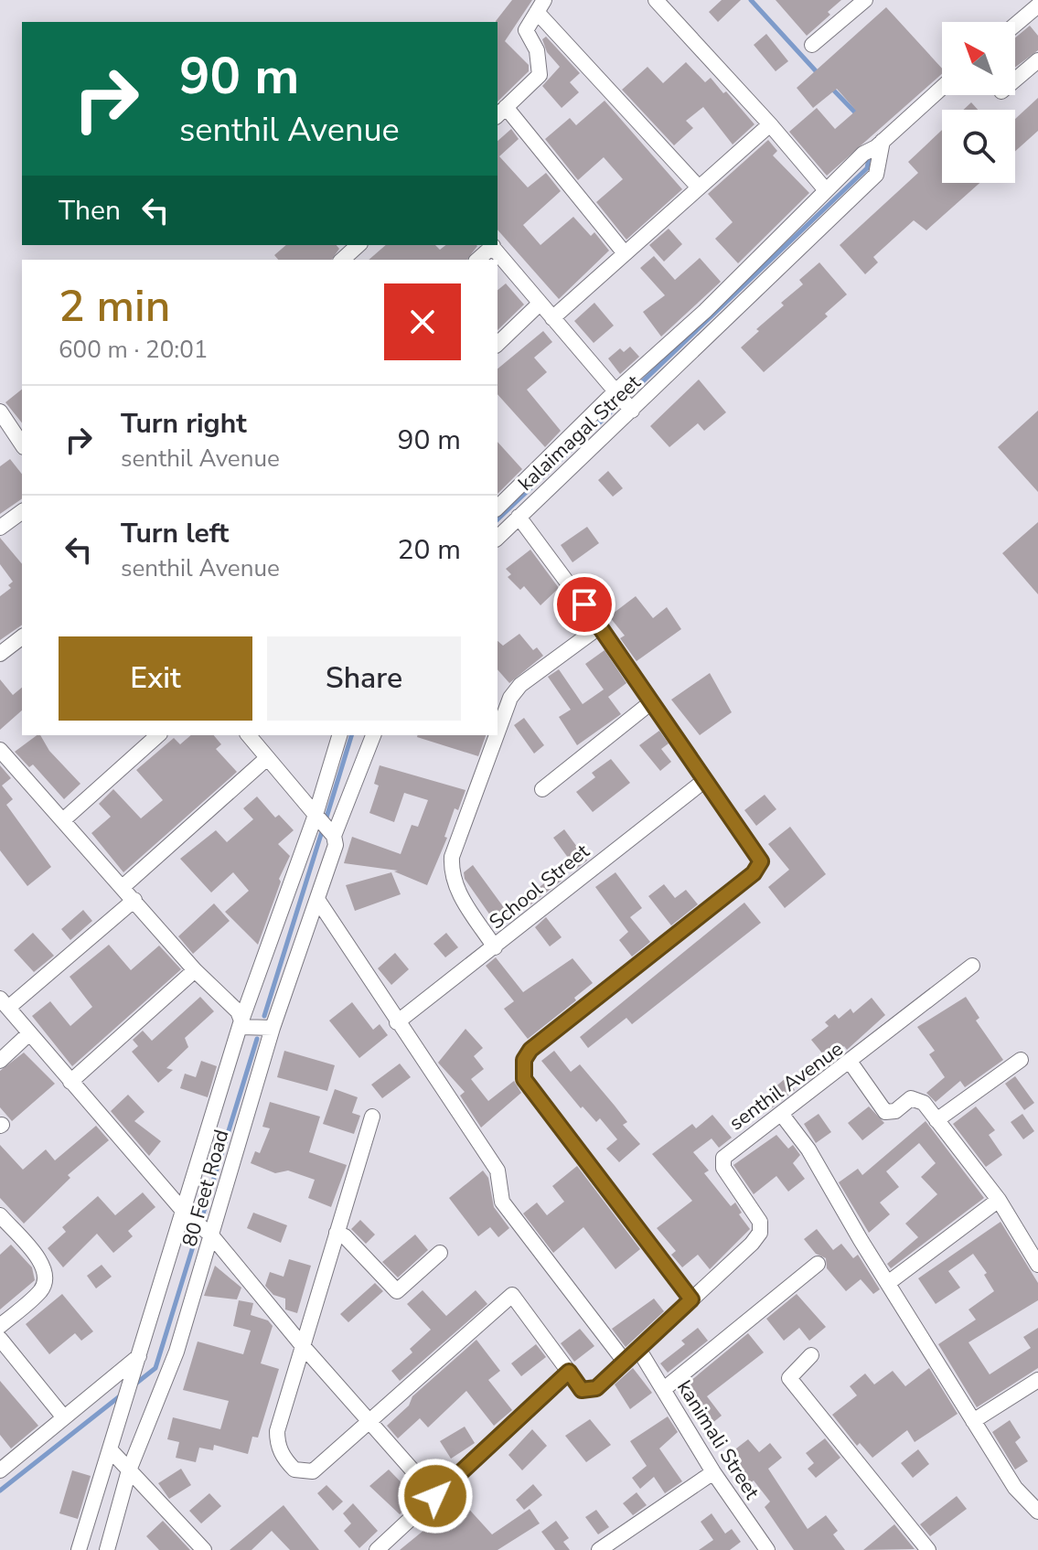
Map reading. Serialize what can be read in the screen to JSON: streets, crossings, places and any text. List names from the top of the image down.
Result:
{
  "streets": {
    "street": [
      "kalaimagal Street",
      "School Street",
      "senthil Avenue",
      "80 Feet Road",
      "kanimali Street"
    ]
  },
  "crossings": [
    ["kalaimagal Street", "School Street"],
    ["kalaimagal Street", "senthil Avenue"],
    ["senthil Avenue", "kanimali Street"]
  ],
  "north": "top left",
  "page": {
    "turn": ["90 m", "senthil Avenue"],
    "then": "Then",
    "heading": ["2 min", "600 m · 20:01"],
    "list": [
      {
        "name": "Turn right",
        "note": "senthil Avenue",
        "value": "90 m"
      },
      {
        "name": "Turn left",
        "note": "senthil Avenue",
        "value": "20 m"
      }
    ],
    "buttons": ["Exit", "Share"]
  }
}
